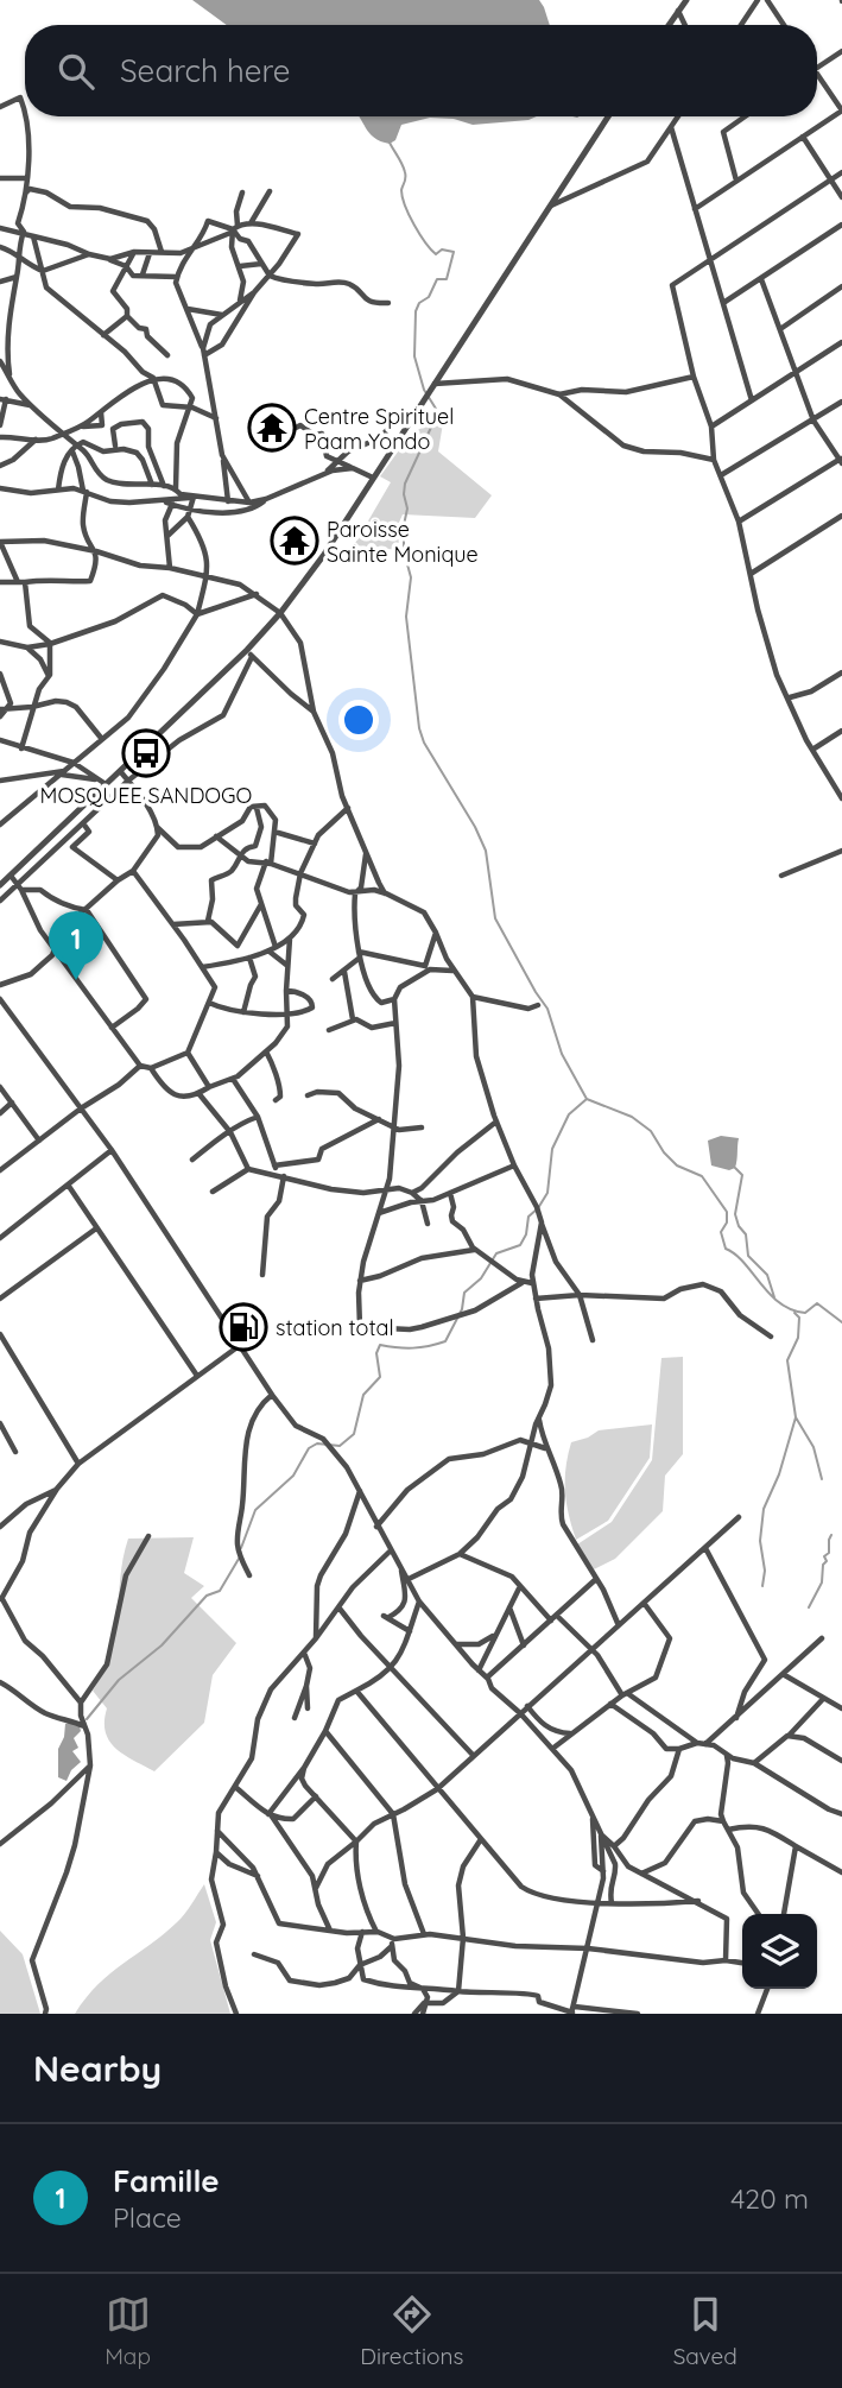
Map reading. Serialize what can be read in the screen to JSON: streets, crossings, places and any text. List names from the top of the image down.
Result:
{
  "places": {
    "temple": ["Centre Spirituel Paam Yondo", "Paroisse Sainte Monique"],
    "bus stop": ["MOSQUEE SANDOGO"],
    "fuel station": ["station total"]
  },
  "page": {
    "search": "Search here",
    "pins": "1",
    "heading": "Nearby",
    "list": [
      {
        "mark": "1",
        "name": "Famille",
        "note": "Place",
        "value": "420 m"
      }
    ],
    "nav": ["Map", "Directions", "Saved"]
  }
}
